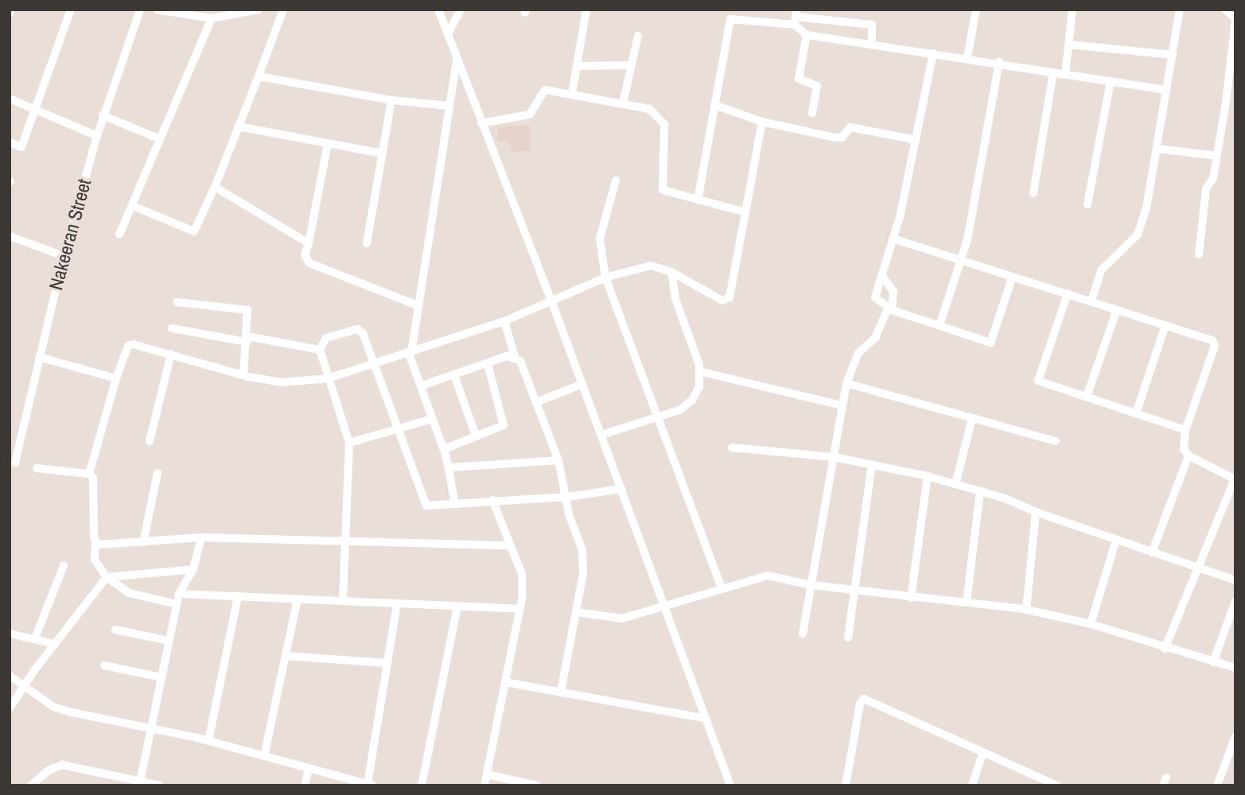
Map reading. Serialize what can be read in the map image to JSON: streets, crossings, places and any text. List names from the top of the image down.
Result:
{
  "streets": {
    "street": ["Nakeeran Street"]
  }
}
